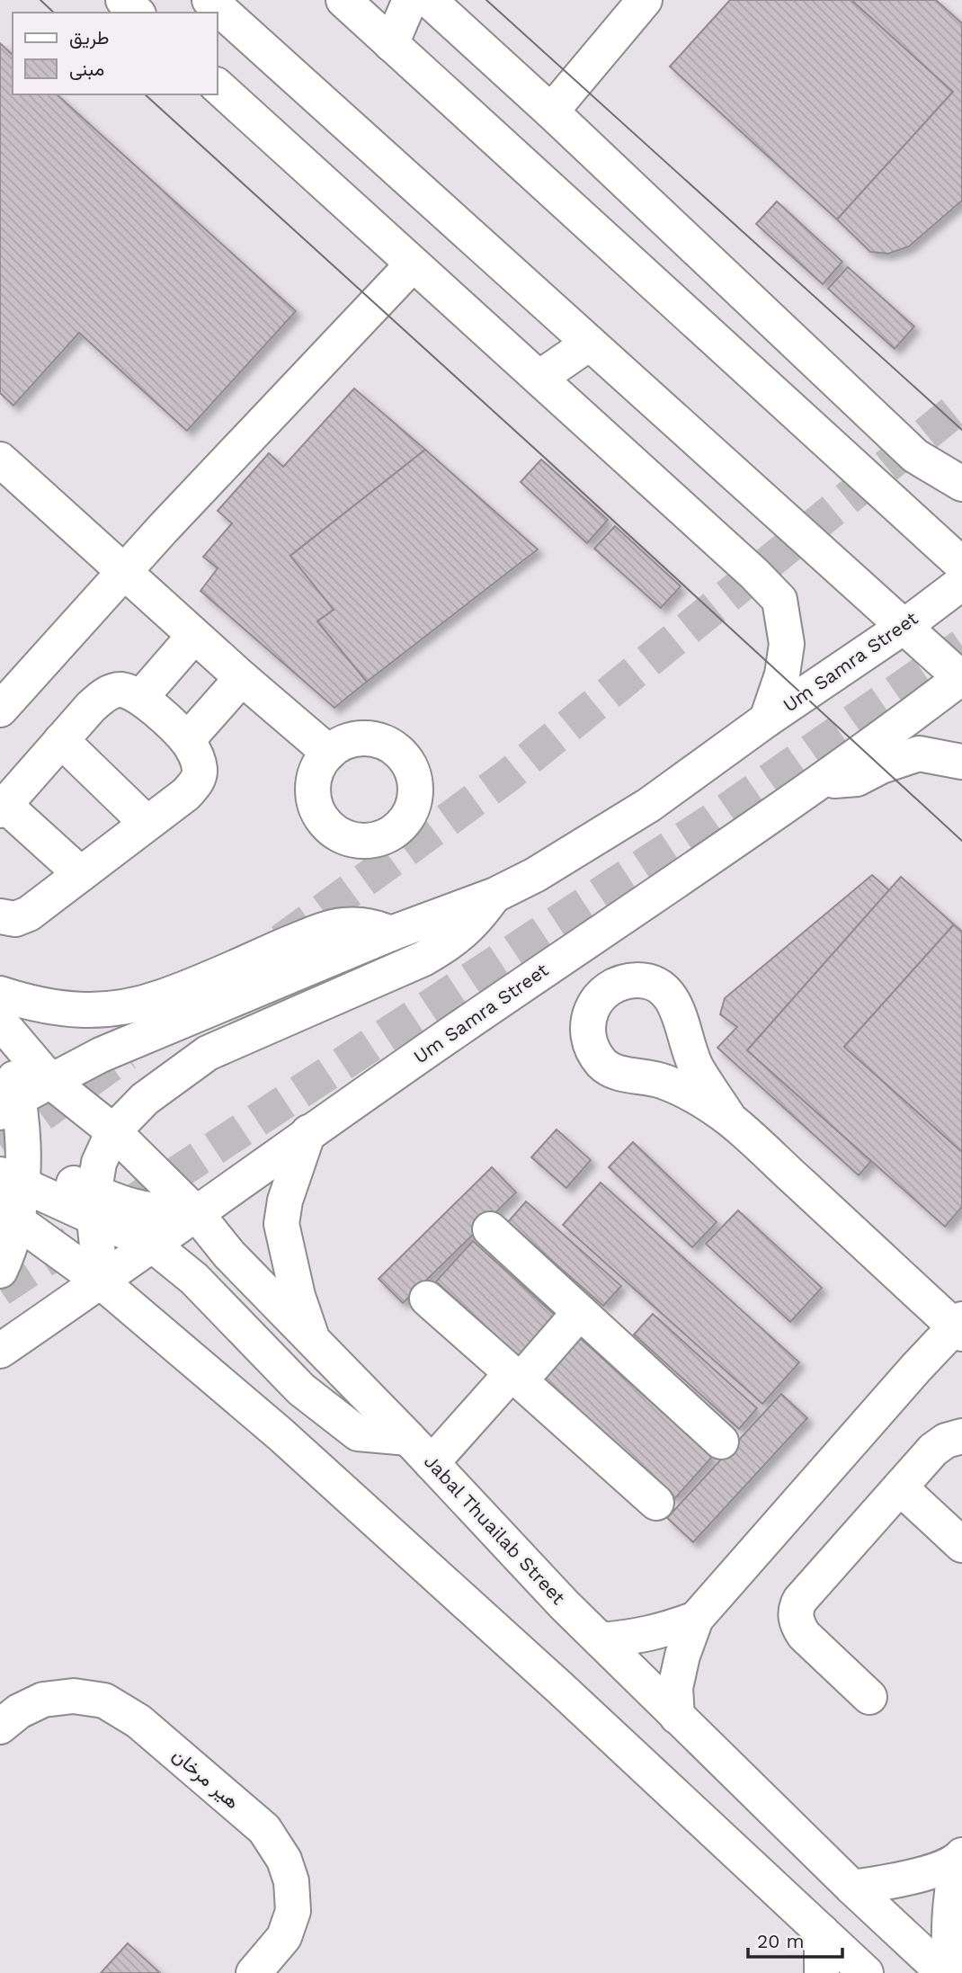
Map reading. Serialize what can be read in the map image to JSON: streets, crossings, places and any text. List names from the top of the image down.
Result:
{
  "streets": {
    "street": ["Um Samra Street", "Jabal Thuailab Street", "هير مرخان"]
  },
  "crossings": [
    ["Um Samra Street", "Jabal Thuailab Street"]
  ],
  "legend": ["طريق", "مبنى"],
  "scale_bar": "20 m"
}
